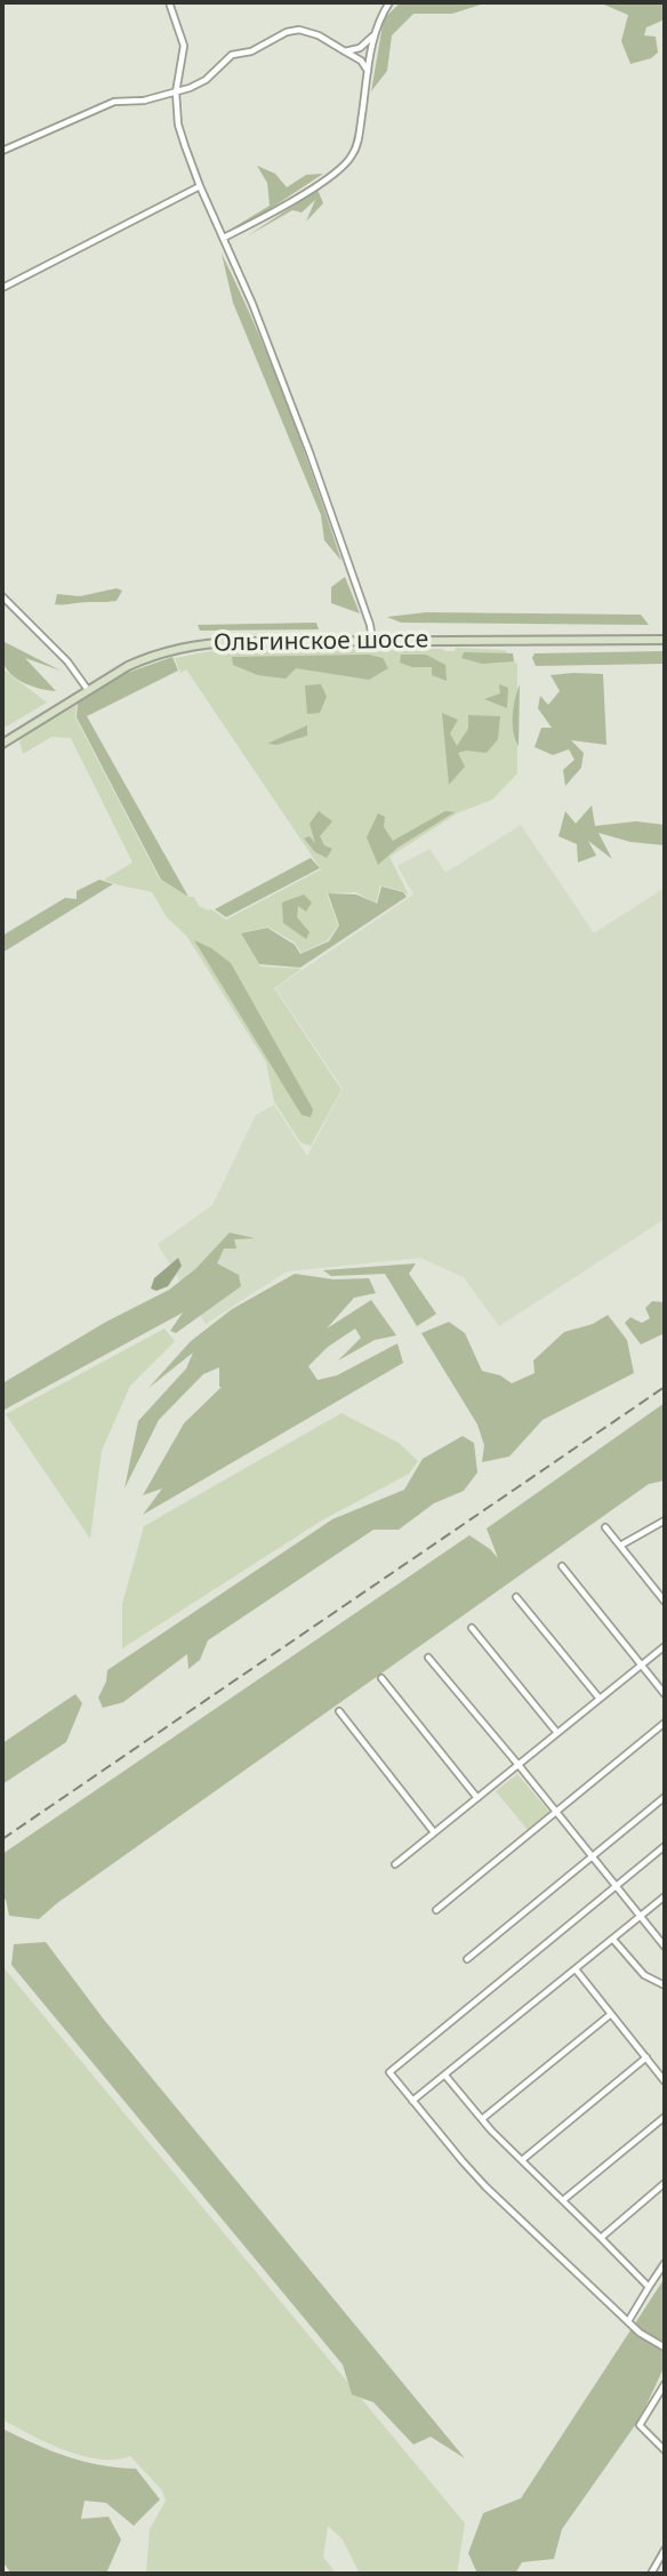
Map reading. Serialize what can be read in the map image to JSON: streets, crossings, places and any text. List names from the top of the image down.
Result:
{
  "streets": {
    "main road": ["Ольгинское шоссе"]
  }
}
